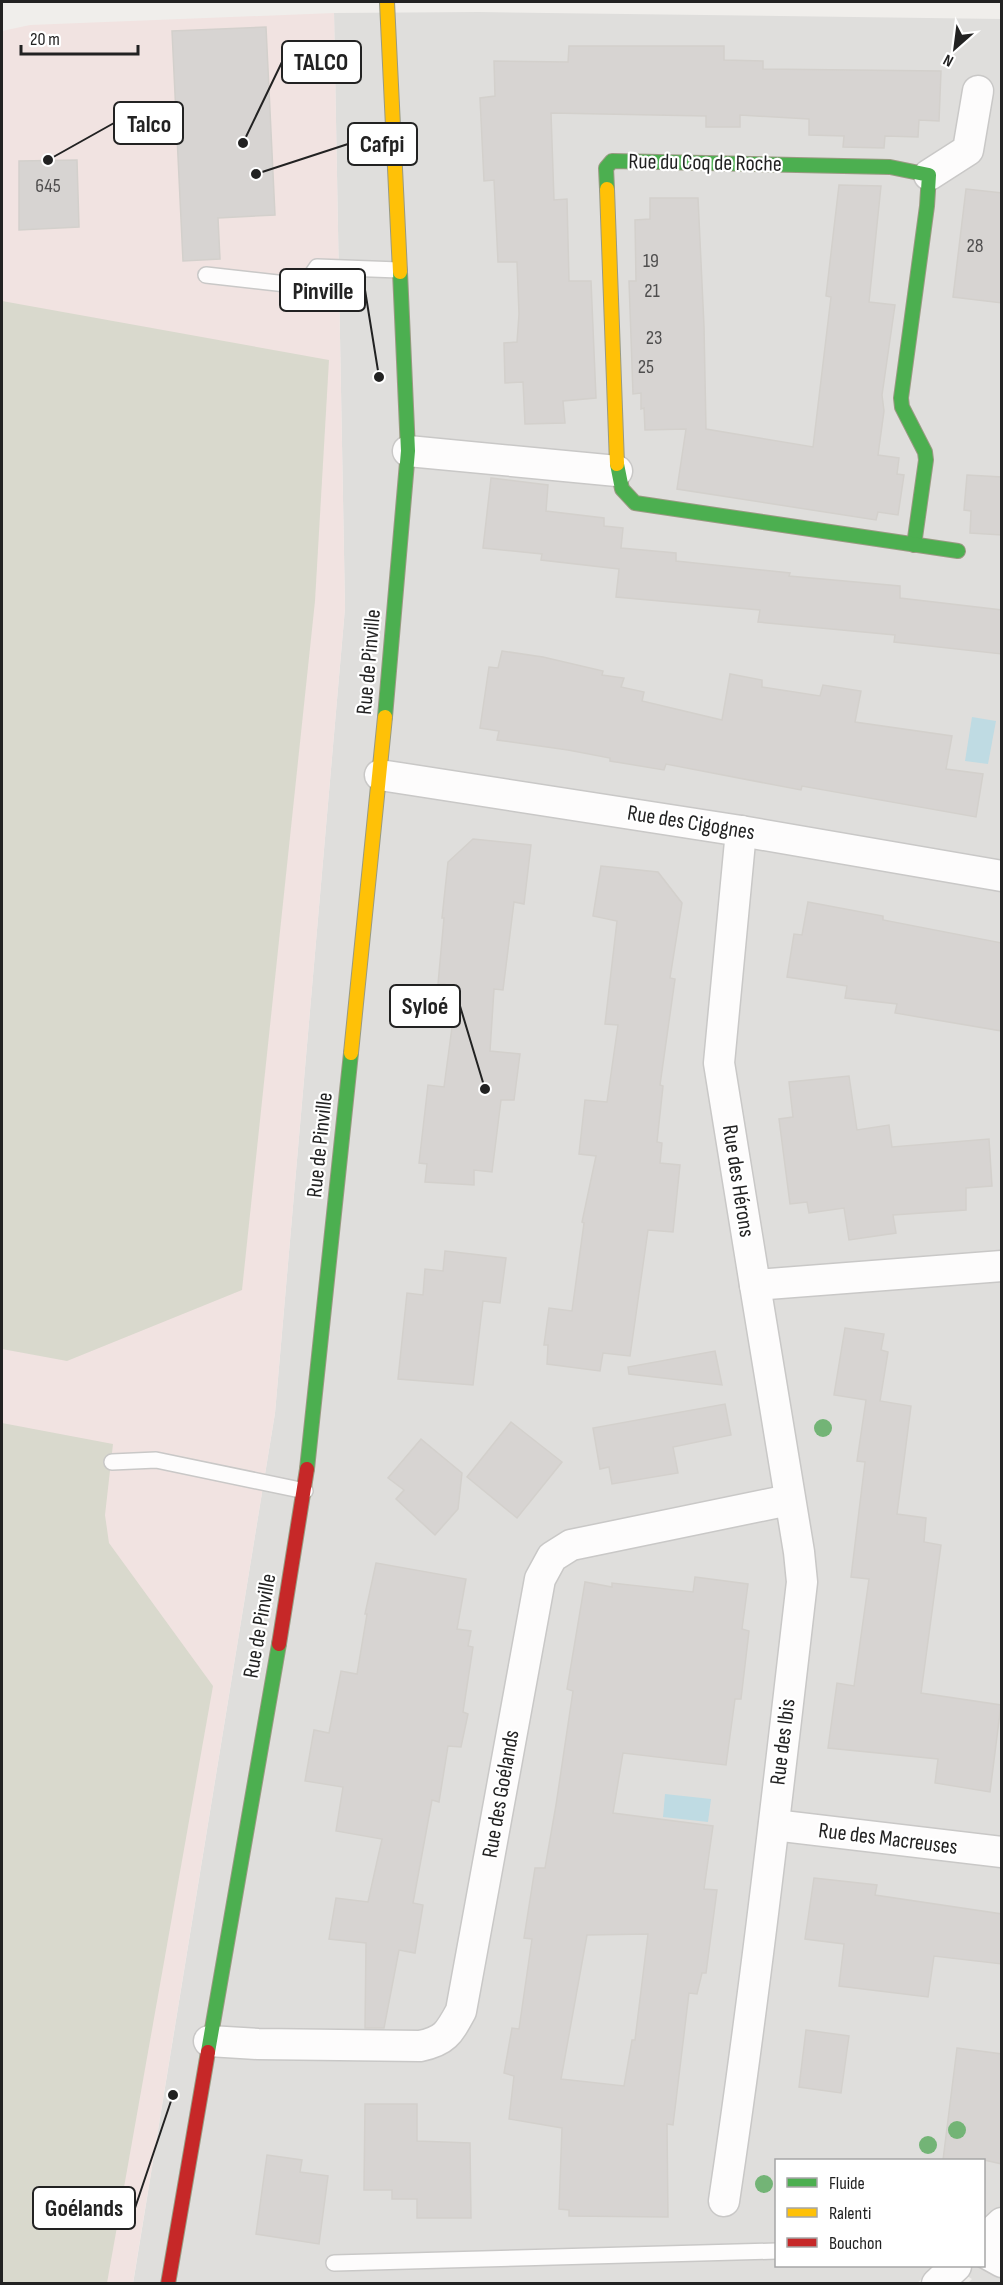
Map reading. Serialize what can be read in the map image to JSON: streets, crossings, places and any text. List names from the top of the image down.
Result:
{
  "streets": {
    "street": [
      "Rue du Coq de Roche",
      "Rue de Pinville",
      "Rue des Cigognes",
      "Rue des Hérons",
      "Rue des Ibis",
      "Rue des Goélands",
      "Rue des Macreuses"
    ]
  },
  "crossings": [
    ["Rue de Pinville", "Rue des Cigognes"],
    ["Rue de Pinville", "Rue des Goélands"],
    ["Rue des Cigognes", "Rue des Hérons"],
    ["Rue des Hérons", "Rue des Ibis"],
    ["Rue des Ibis", "Rue des Goélands"],
    ["Rue des Ibis", "Rue des Macreuses"]
  ],
  "places": [
    "TALCO",
    "Talco",
    "Cafpi",
    "Pinville",
    "Syloé",
    "Goélands"
  ],
  "house_numbers": [
    "645",
    "28",
    "19",
    "21",
    "23",
    "25"
  ],
  "legend": ["Fluide", "Ralenti", "Bouchon"],
  "scale_bar": "20 m",
  "north": "bottom left"
}
